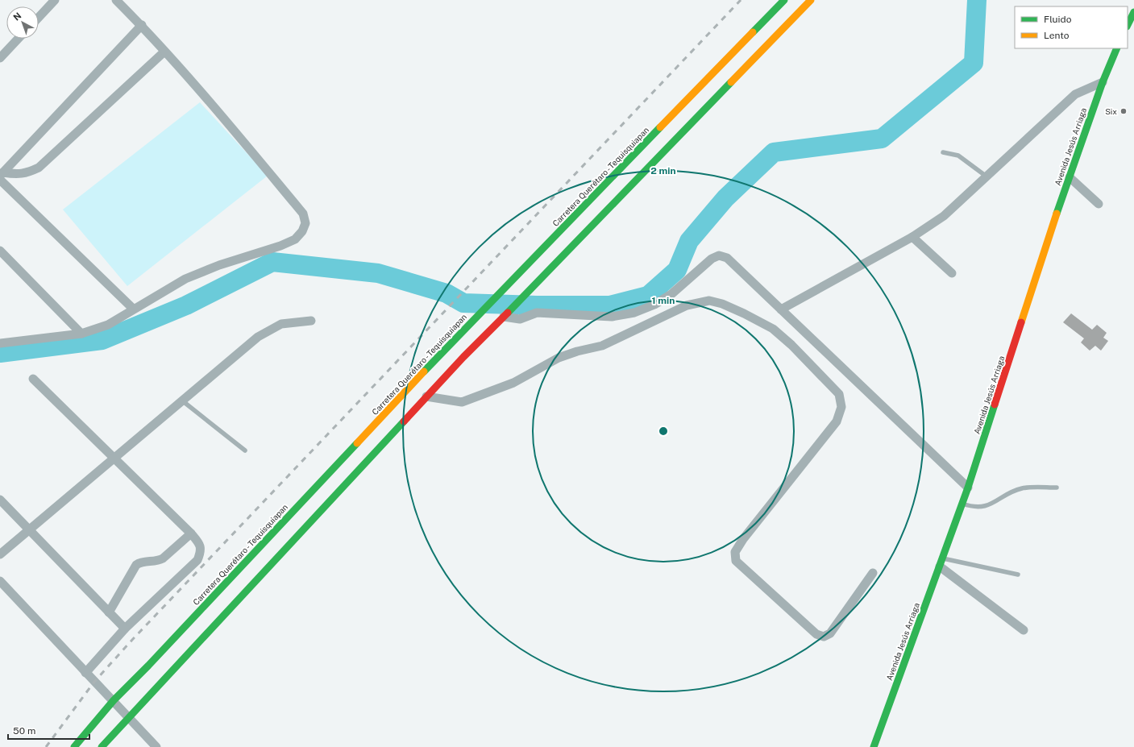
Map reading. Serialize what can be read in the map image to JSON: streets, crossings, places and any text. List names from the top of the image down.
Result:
{
  "streets": {
    "main road": ["Avenida Jesús Arriaga", "Carretera Querétaro - Tequisquiapan"]
  },
  "places": ["Six"],
  "legend": ["Fluido", "Lento"],
  "scale_bar": "50 m",
  "north": "top left",
  "rings": ["2 min", "1 min"]
}
